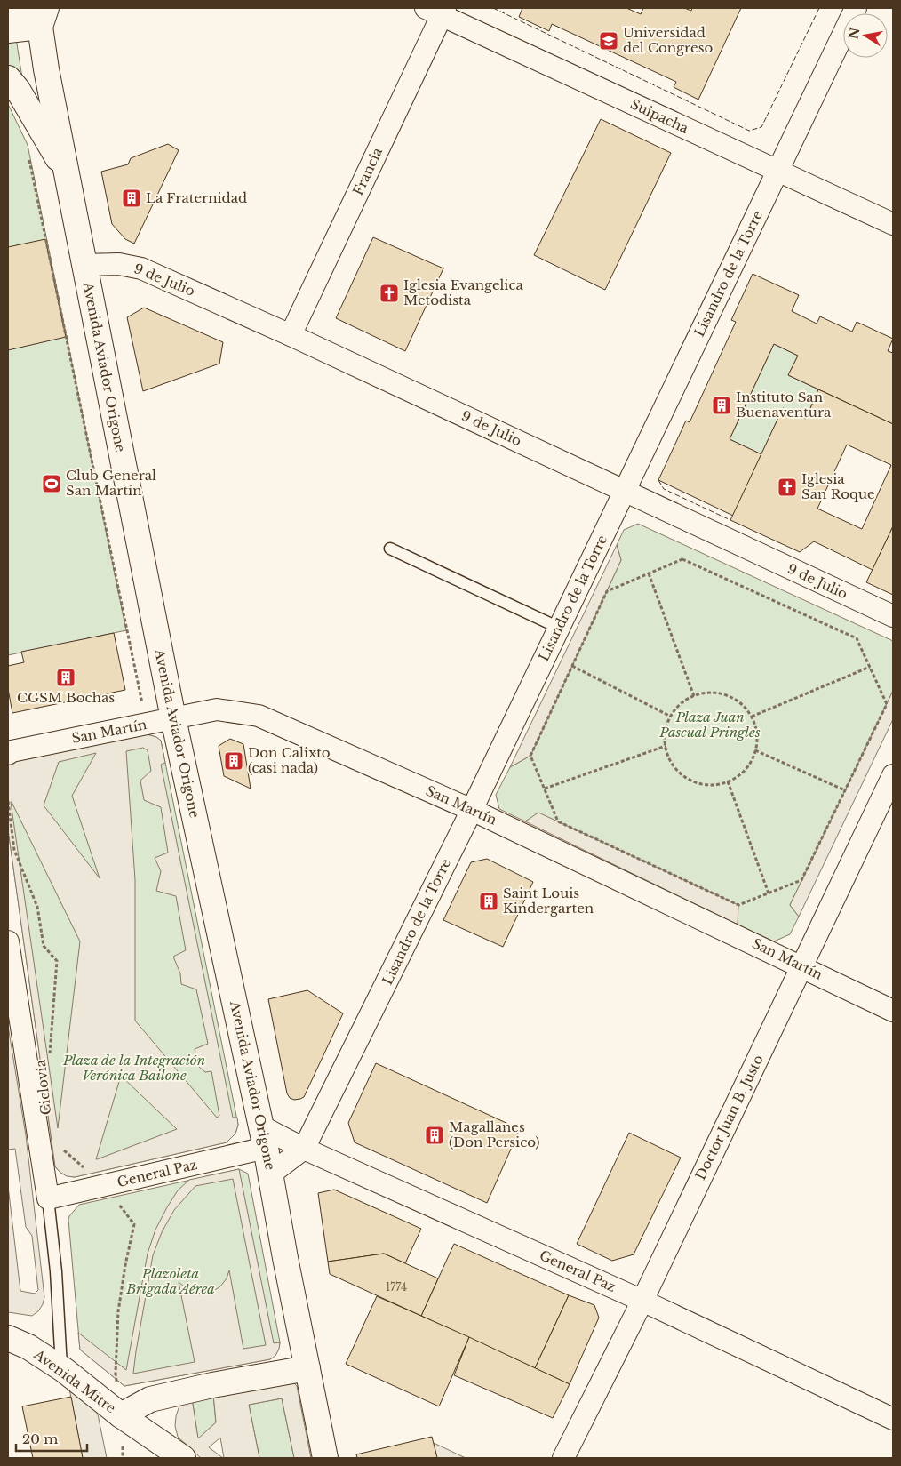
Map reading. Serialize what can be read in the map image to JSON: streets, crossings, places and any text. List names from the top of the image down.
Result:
{
  "streets": {
    "main road": ["Avenida Aviador Origone", "Avenida Mitre"],
    "street": [
      "Suipacha",
      "Francia",
      "Lisandro de la Torre",
      "9 de Julio",
      "San Martín",
      "Doctor Juan B. Justo",
      "General Paz"
    ],
    "path": ["Ciclovía"]
  },
  "crossings": [
    ["Suipacha", "Francia"],
    ["Suipacha", "Lisandro de la Torre"],
    ["Francia", "9 de Julio"],
    ["Lisandro de la Torre", "9 de Julio"],
    ["Lisandro de la Torre", "Avenida Aviador Origone"],
    ["Lisandro de la Torre", "San Martín"],
    ["Lisandro de la Torre", "General Paz"],
    ["9 de Julio", "Avenida Aviador Origone"],
    ["Avenida Aviador Origone", "San Martín"],
    ["Avenida Aviador Origone", "General Paz"],
    ["San Martín", "Doctor Juan B. Justo"],
    ["Doctor Juan B. Justo", "General Paz"]
  ],
  "parks": ["Plaza Juan Pascual Pringles", "Plaza de la Integración Verónica Bailone", "Plazoleta Brigada Aérea"],
  "places": {
    "school or university": ["Universidad del Congreso"],
    "building": [
      "La Fraternidad",
      "Instituto San Buenaventura",
      "CGSM Bochas",
      "Don Calixto (casi nada)",
      "Saint Louis Kindergarten",
      "Magallanes (Don Persico)"
    ],
    "church": ["Iglesia Evangelica Metodista", "Iglesia San Roque"],
    "sports": ["Club General San Martín"]
  },
  "house_numbers": ["1774"],
  "scale_bar": "20 m",
  "north": "left"
}
